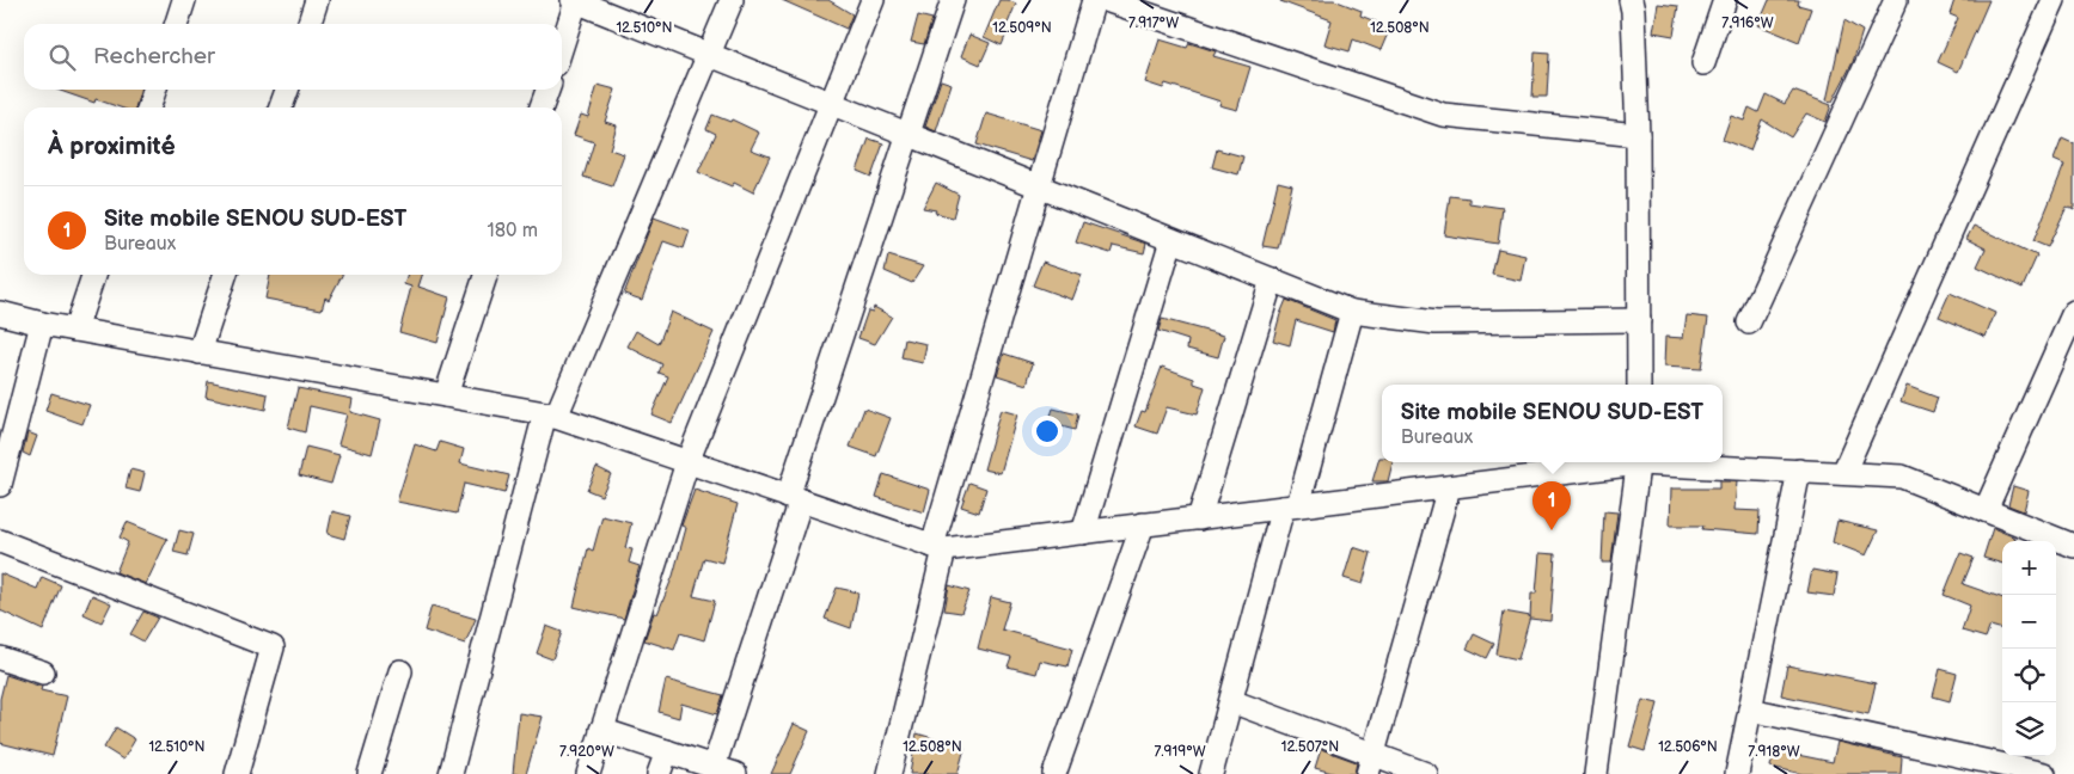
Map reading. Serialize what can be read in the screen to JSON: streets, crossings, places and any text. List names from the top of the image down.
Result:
{
  "page": {
    "search": "Rechercher",
    "heading": "À proximité",
    "list": [
      {
        "mark": "1",
        "name": "Site mobile SENOU SUD-EST",
        "note": "Bureaux",
        "value": "180 m"
      }
    ],
    "popup": ["Site mobile SENOU SUD-EST", "Bureaux"],
    "pins": "1",
    "map_buttons": ["+", "−"]
  },
  "coordinates": [
    "7.916°W",
    "7.917°W",
    "12.510°N",
    "12.509°N",
    "12.508°N",
    "12.507°N",
    "12.506°N",
    "7.920°W",
    "7.919°W",
    "7.918°W"
  ]
}
